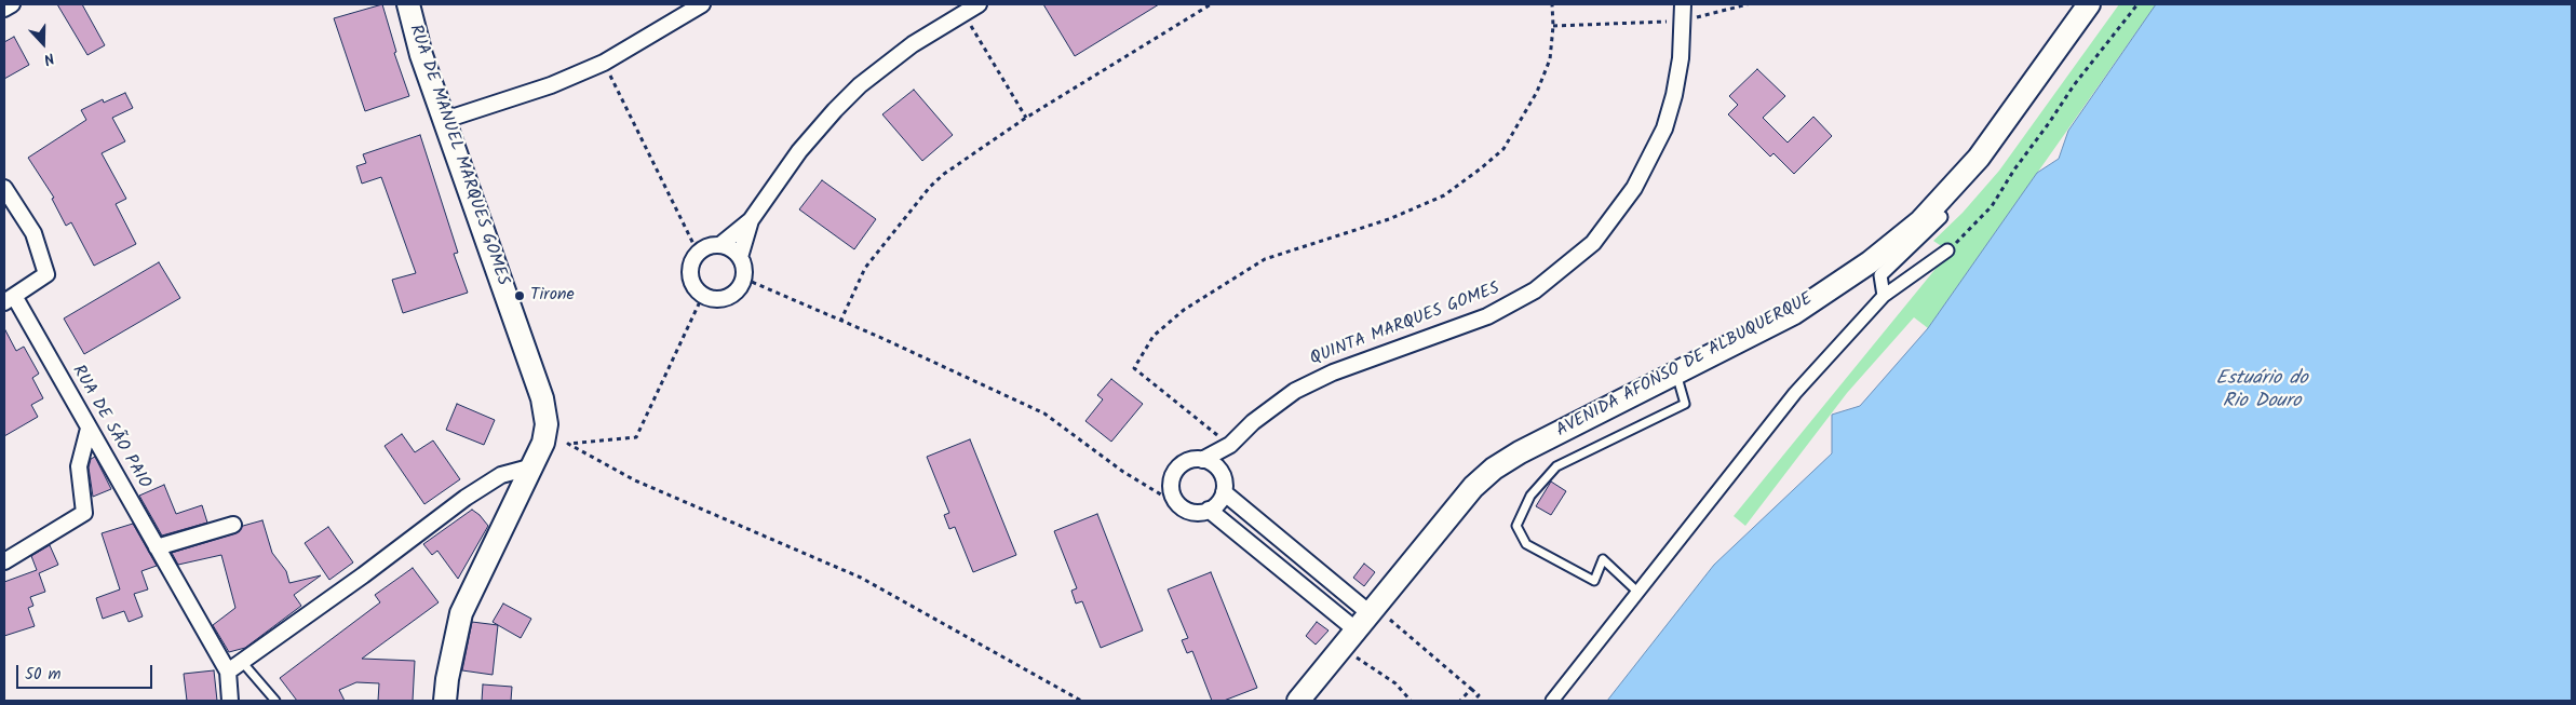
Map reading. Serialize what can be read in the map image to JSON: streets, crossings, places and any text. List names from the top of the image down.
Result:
{
  "streets": {
    "main road": ["RUA DE MANUEL MARQUES GOMES", "AVENIDA AFONSO DE ALBUQUERQUE"],
    "street": ["QUINTA MARQUES GOMES", "RUA DE SÃO PAIO"]
  },
  "water": ["Estuário do Rio Douro"],
  "places": ["Tirone"],
  "scale_bar": "50 m",
  "north": "bottom"
}
